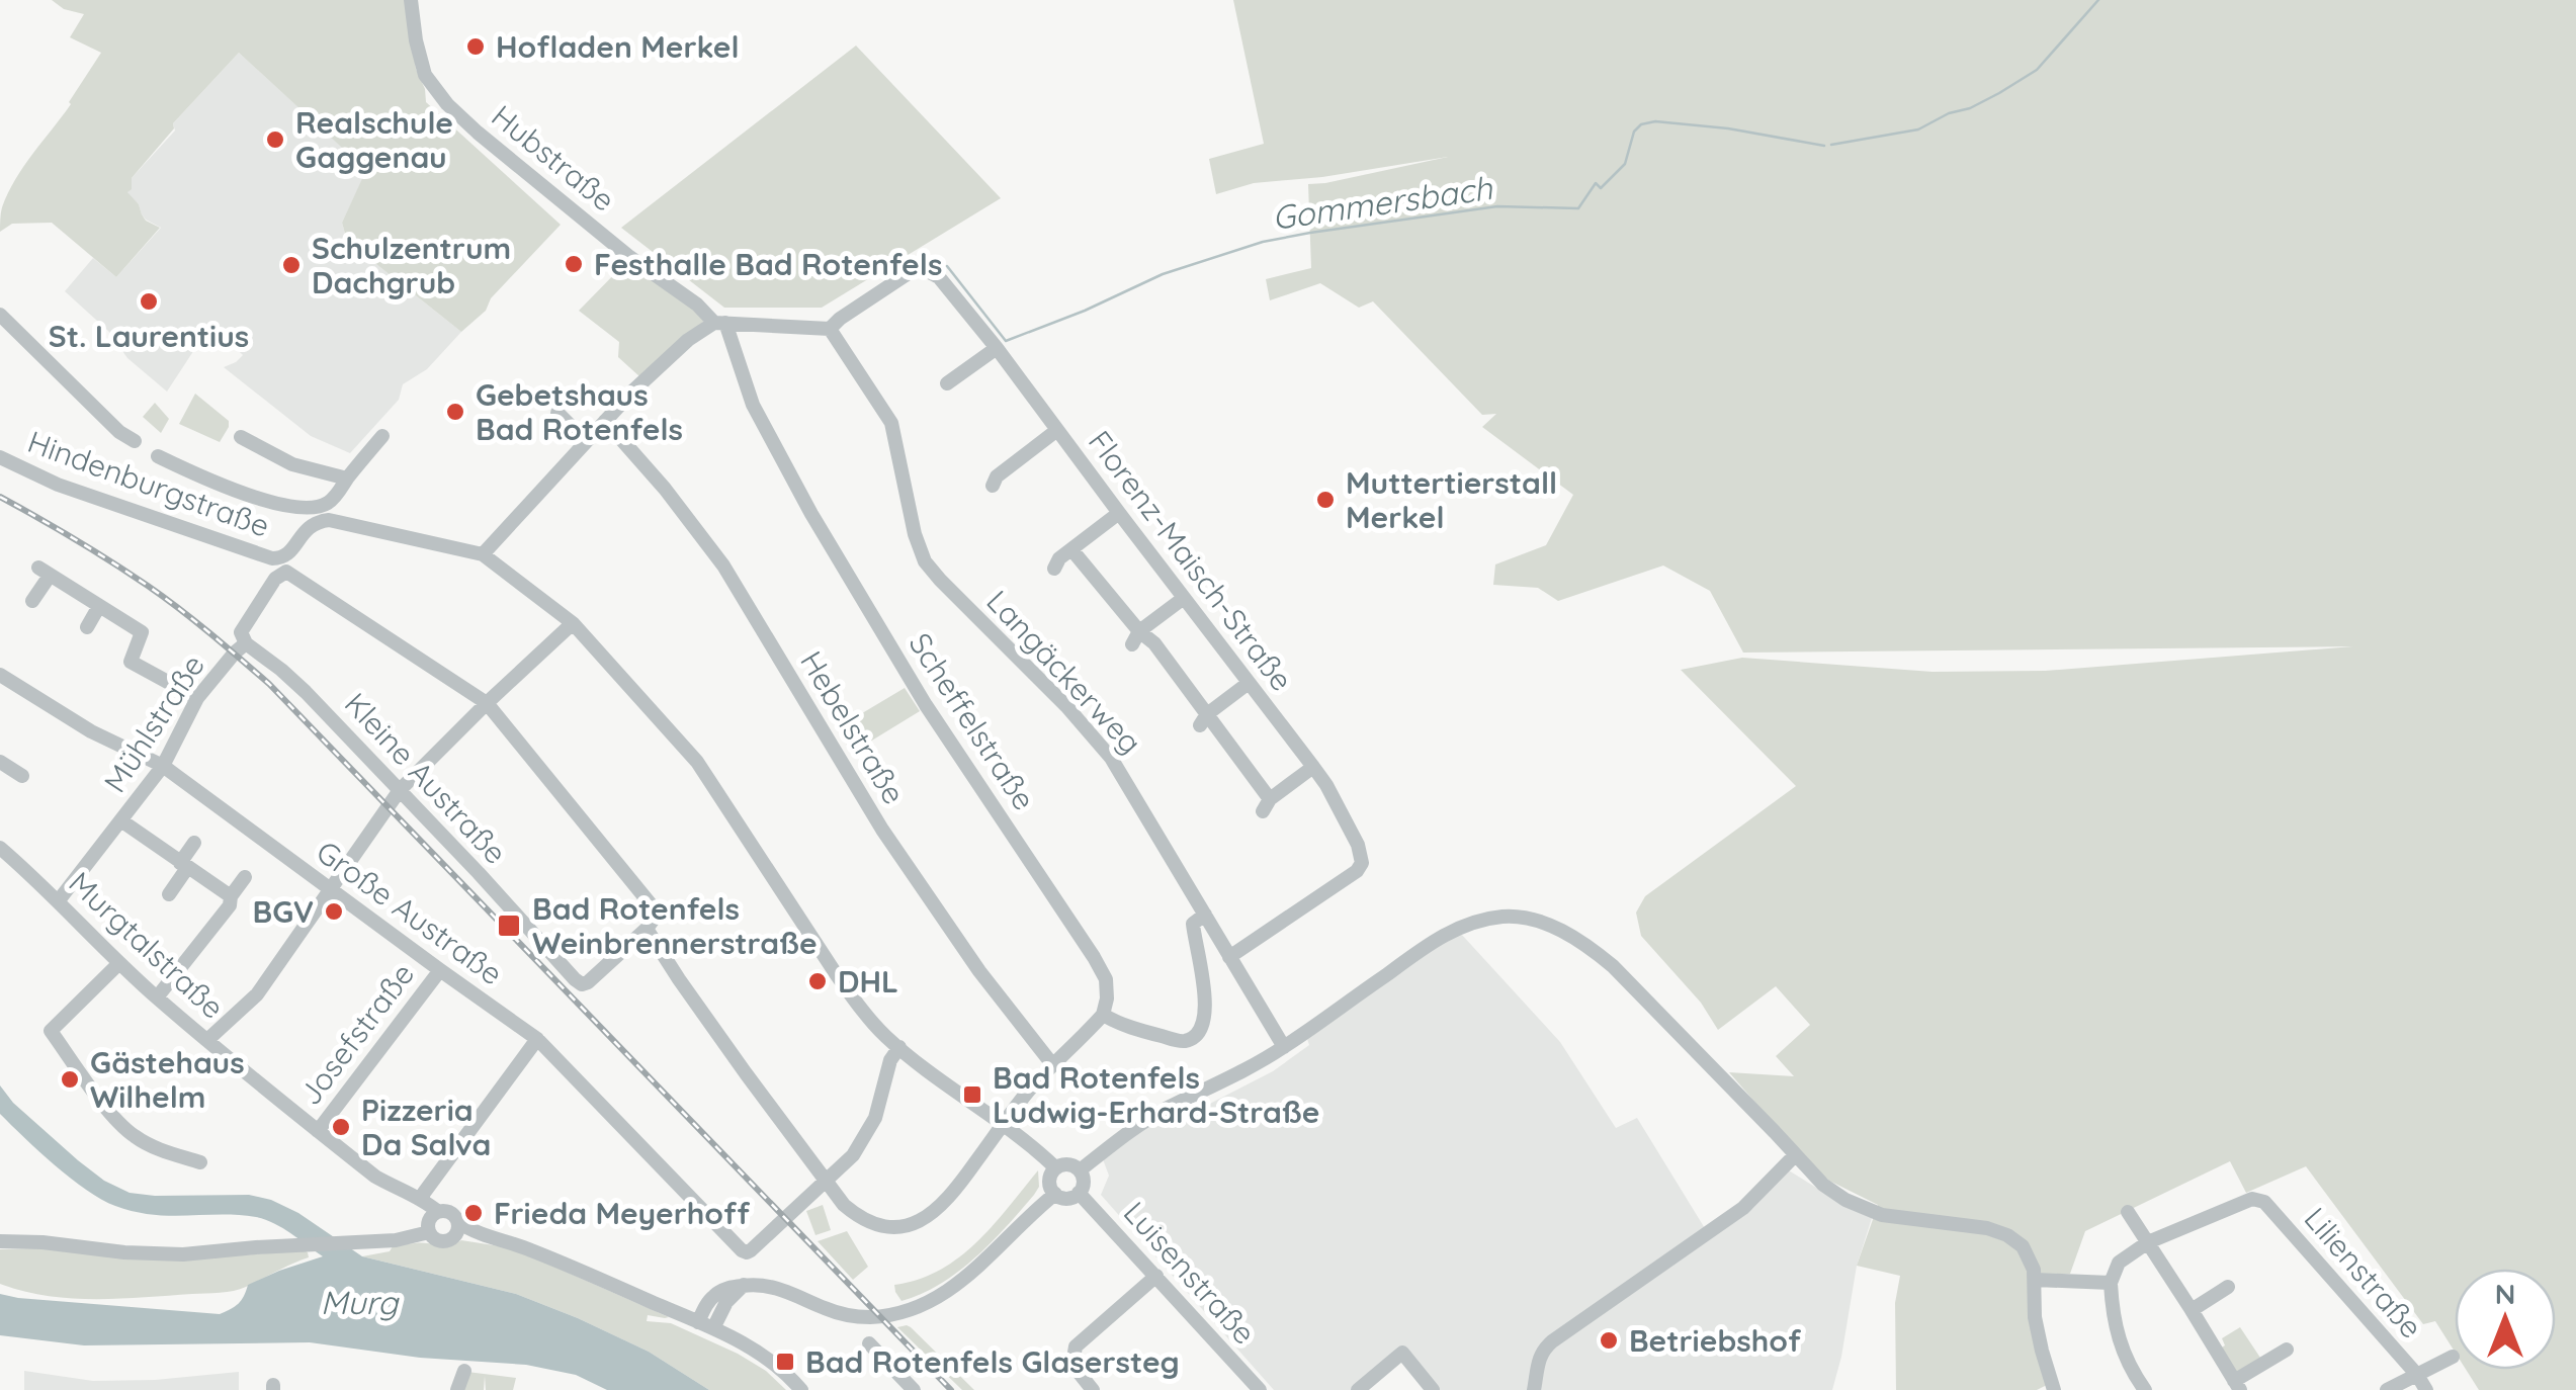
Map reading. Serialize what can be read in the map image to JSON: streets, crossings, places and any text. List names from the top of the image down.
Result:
{
  "streets": {
    "street": [
      "Hubstraße",
      "Hindenburgstraße",
      "Florenz-Maisch-Straße",
      "Langäckerweg",
      "Scheffelstraße",
      "Mühlstraße",
      "Hebelstraße",
      "Kleine Austraße",
      "Große Austraße",
      "Murgtalstraße",
      "Josefstraße",
      "Luisenstraße",
      "Lilienstraße"
    ]
  },
  "crossings": [
    ["Hubstraße", "Scheffelstraße"],
    ["Hindenburgstraße", "Mühlstraße"],
    ["Hindenburgstraße", "Kleine Austraße"],
    ["Hindenburgstraße", "Große Austraße"],
    ["Florenz-Maisch-Straße", "Langäckerweg"],
    ["Mühlstraße", "Kleine Austraße"],
    ["Mühlstraße", "Große Austraße"],
    ["Mühlstraße", "Murgtalstraße"],
    ["Große Austraße", "Josefstraße"],
    ["Murgtalstraße", "Josefstraße"]
  ],
  "water": ["Gommersbach", "Murg"],
  "places": {
    "other": [
      "Hofladen Merkel",
      "Realschule Gaggenau",
      "Festhalle Bad Rotenfels",
      "Schulzentrum Dachgrub",
      "St. Laurentius",
      "Gebetshaus Bad Rotenfels",
      "Muttertierstall Merkel",
      "BGV",
      "DHL",
      "Gästehaus Wilhelm",
      "Pizzeria Da Salva",
      "Frieda Meyerhoff",
      "Betriebshof"
    ],
    "transit": ["Bad Rotenfels Weinbrennerstraße", "Bad Rotenfels Ludwig-Erhard-Straße", "Bad Rotenfels Glasersteg"]
  },
  "north": "top"
}
